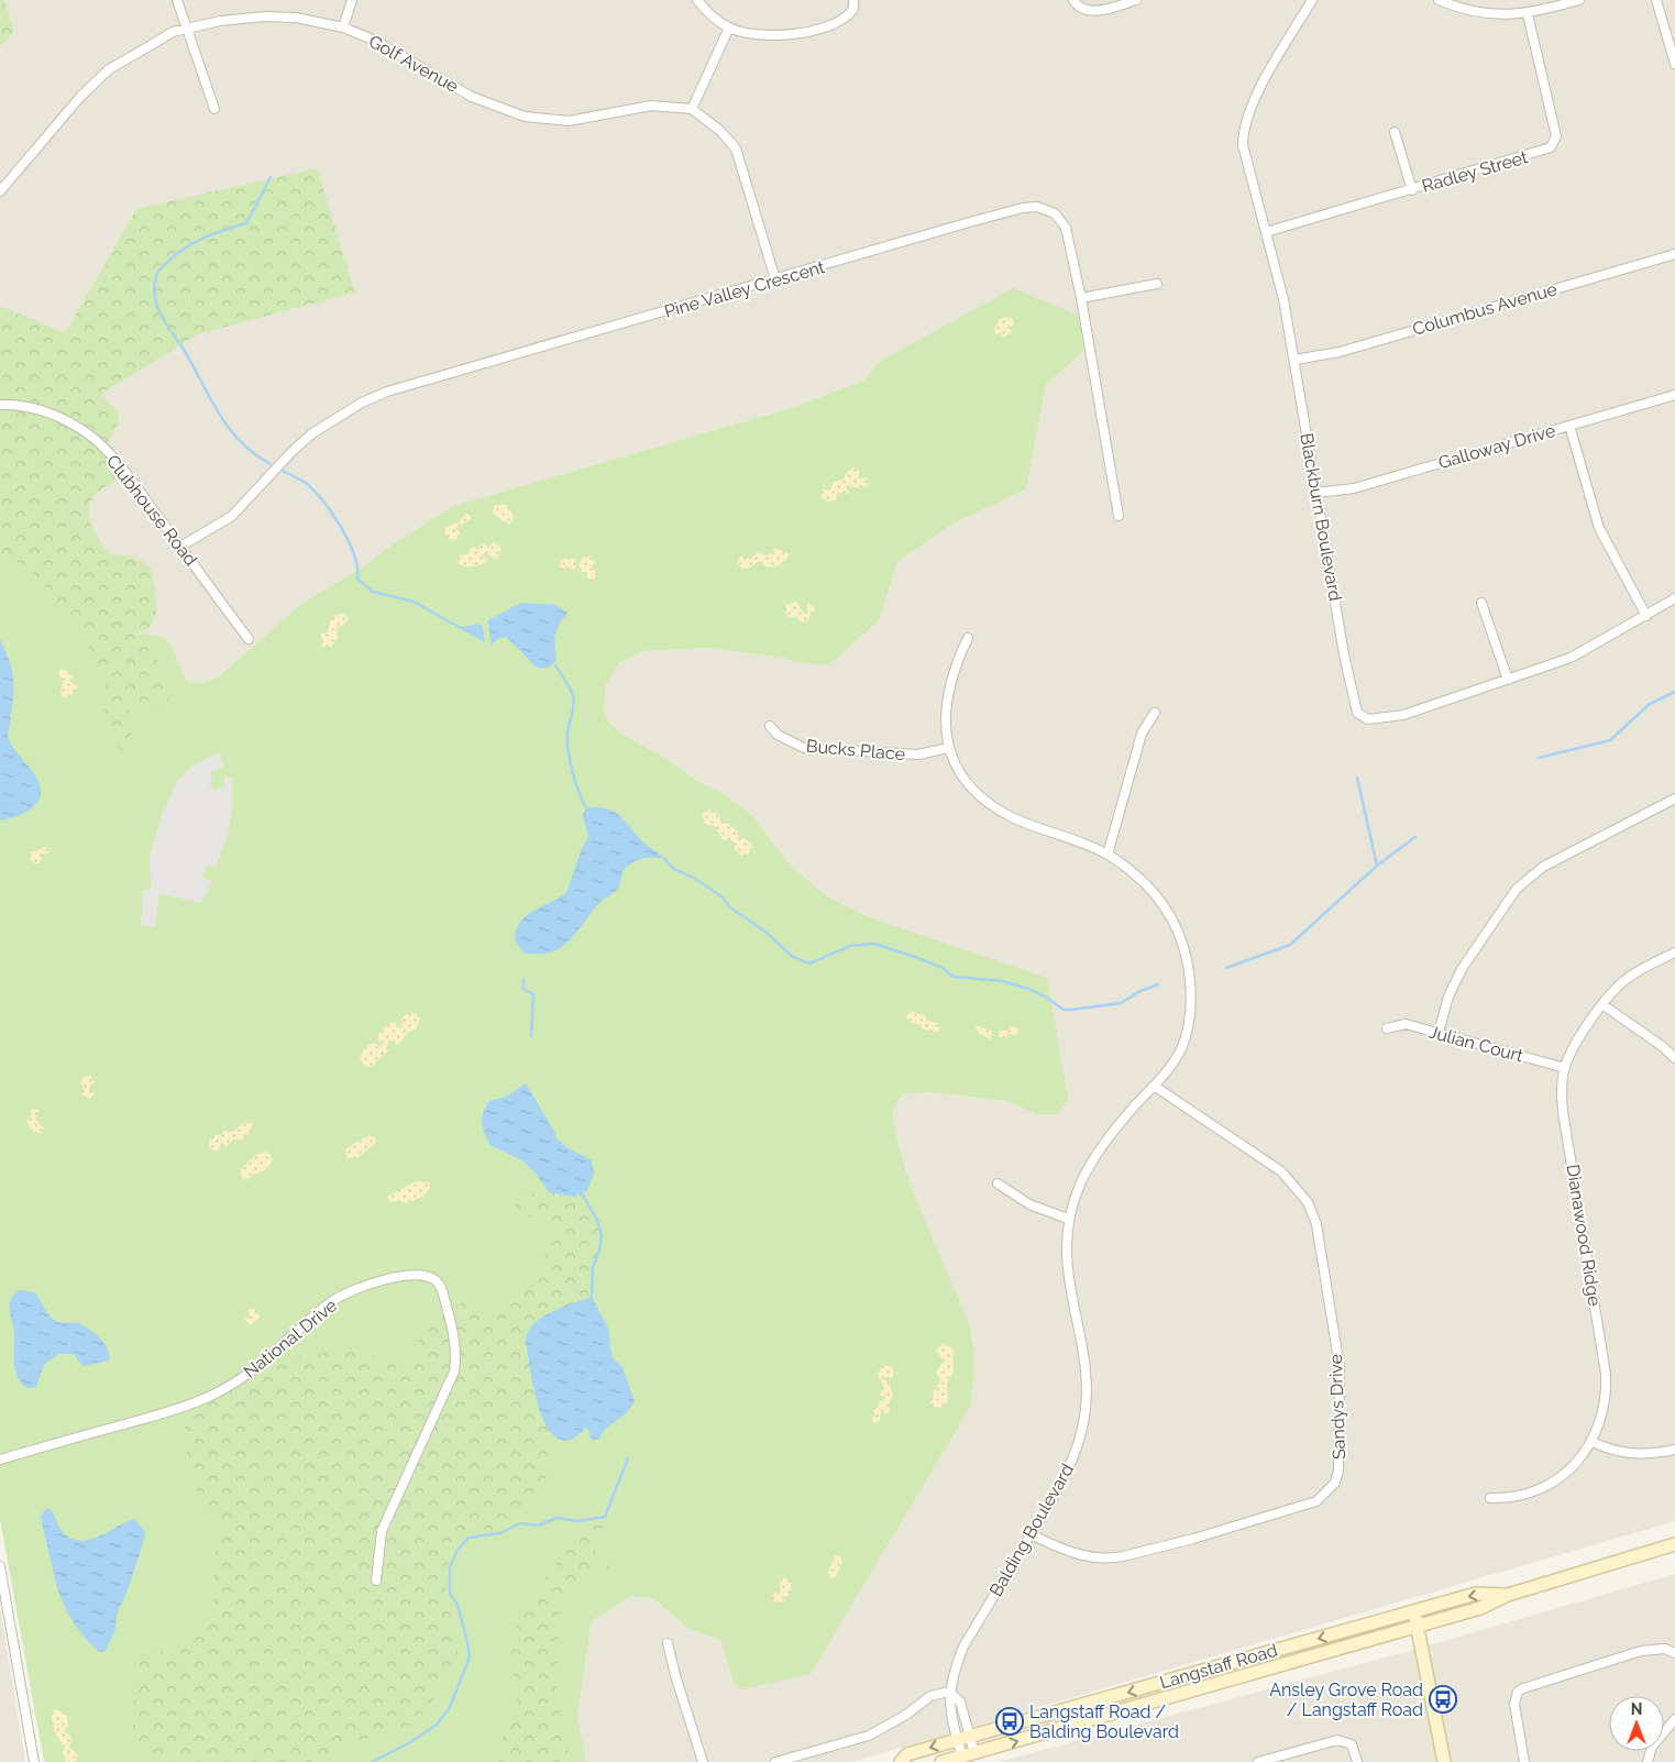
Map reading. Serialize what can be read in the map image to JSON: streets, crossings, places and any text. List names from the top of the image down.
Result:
{
  "streets": {
    "main road": ["Langstaff Road"],
    "street": [
      "Golf Avenue",
      "Radley Street",
      "Pine Valley Crescent",
      "Columbus Avenue",
      "Galloway Drive",
      "Clubhouse Road",
      "Blackburn Boulevard",
      "Bucks Place",
      "Julian Court",
      "Dianawood Ridge",
      "National Drive",
      "Sandys Drive",
      "Balding Boulevard"
    ]
  },
  "crossings": [
    ["Radley Street", "Blackburn Boulevard"],
    ["Pine Valley Crescent", "Clubhouse Road"],
    ["Columbus Avenue", "Blackburn Boulevard"],
    ["Galloway Drive", "Blackburn Boulevard"],
    ["Bucks Place", "Balding Boulevard"],
    ["Julian Court", "Dianawood Ridge"],
    ["Sandys Drive", "Balding Boulevard"]
  ],
  "places": {
    "bus stop": ["Ansley Grove Road / Langstaff Road", "Langstaff Road / Balding Boulevard"]
  },
  "north": "top"
}
